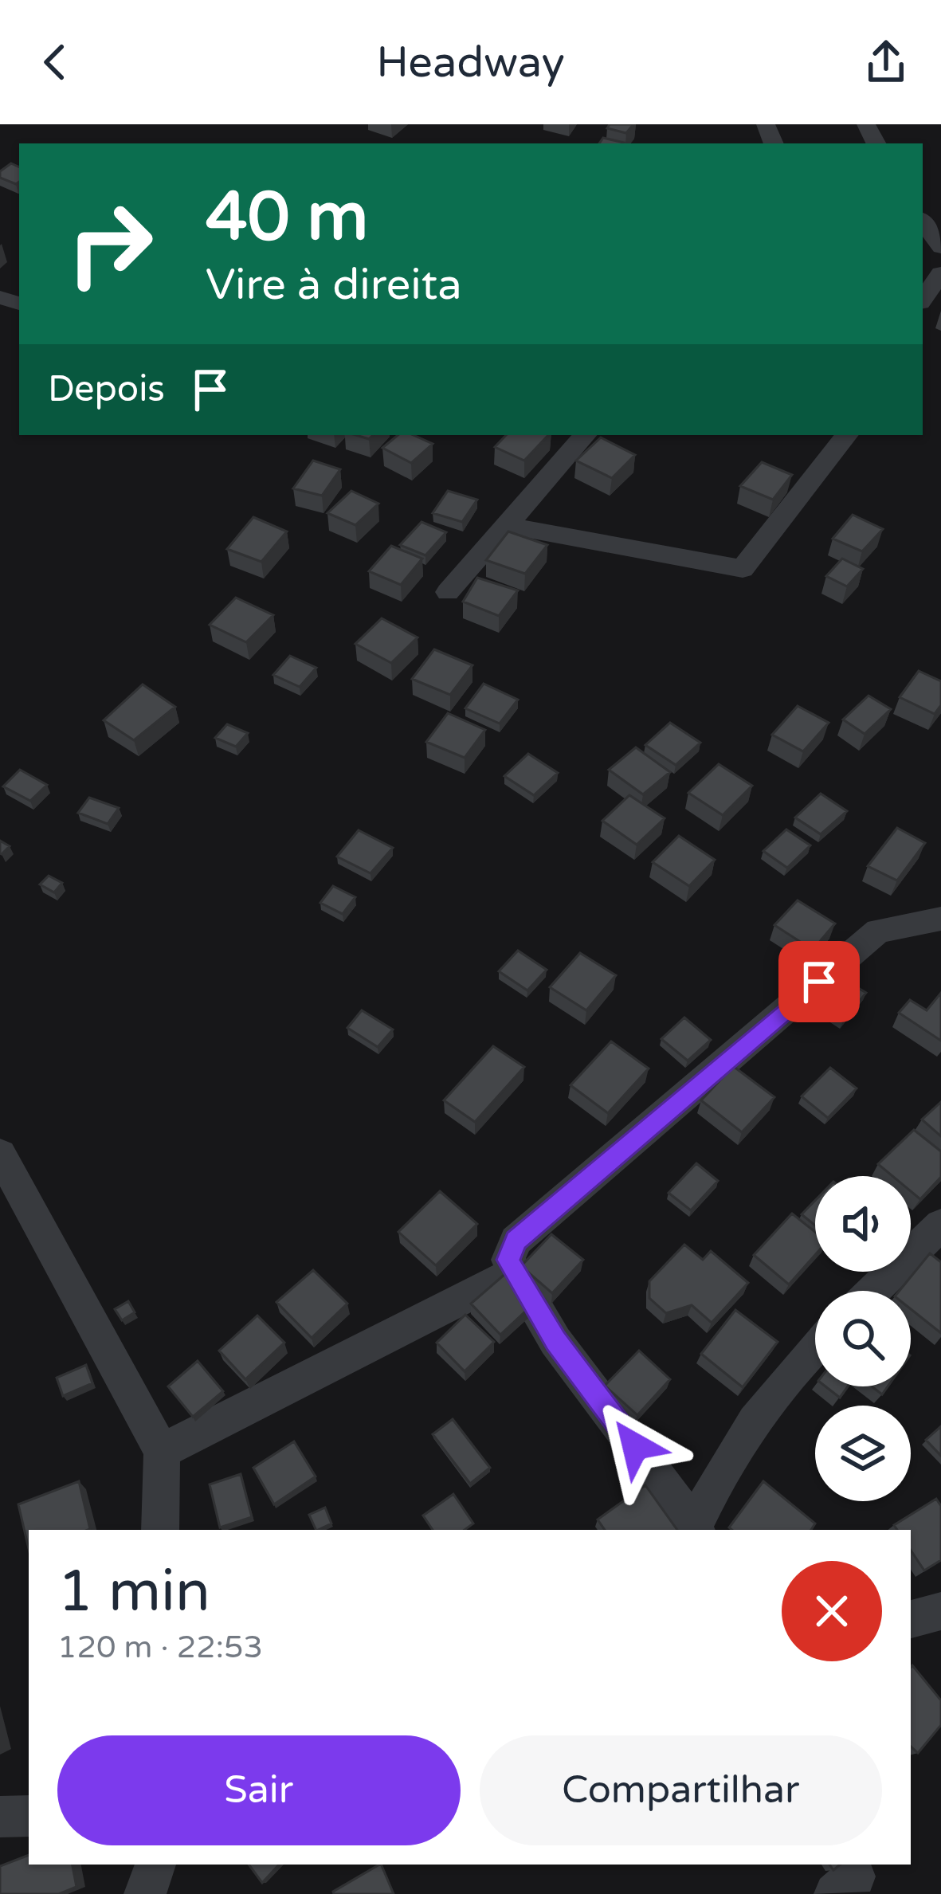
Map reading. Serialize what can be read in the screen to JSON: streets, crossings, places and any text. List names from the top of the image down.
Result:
{
  "page": {
    "header": "Headway",
    "turn": ["40 m", "Vire à direita"],
    "then": "Depois",
    "heading": ["1 min", "120 m · 22:53"],
    "buttons": ["Sair", "Compartilhar"]
  }
}
